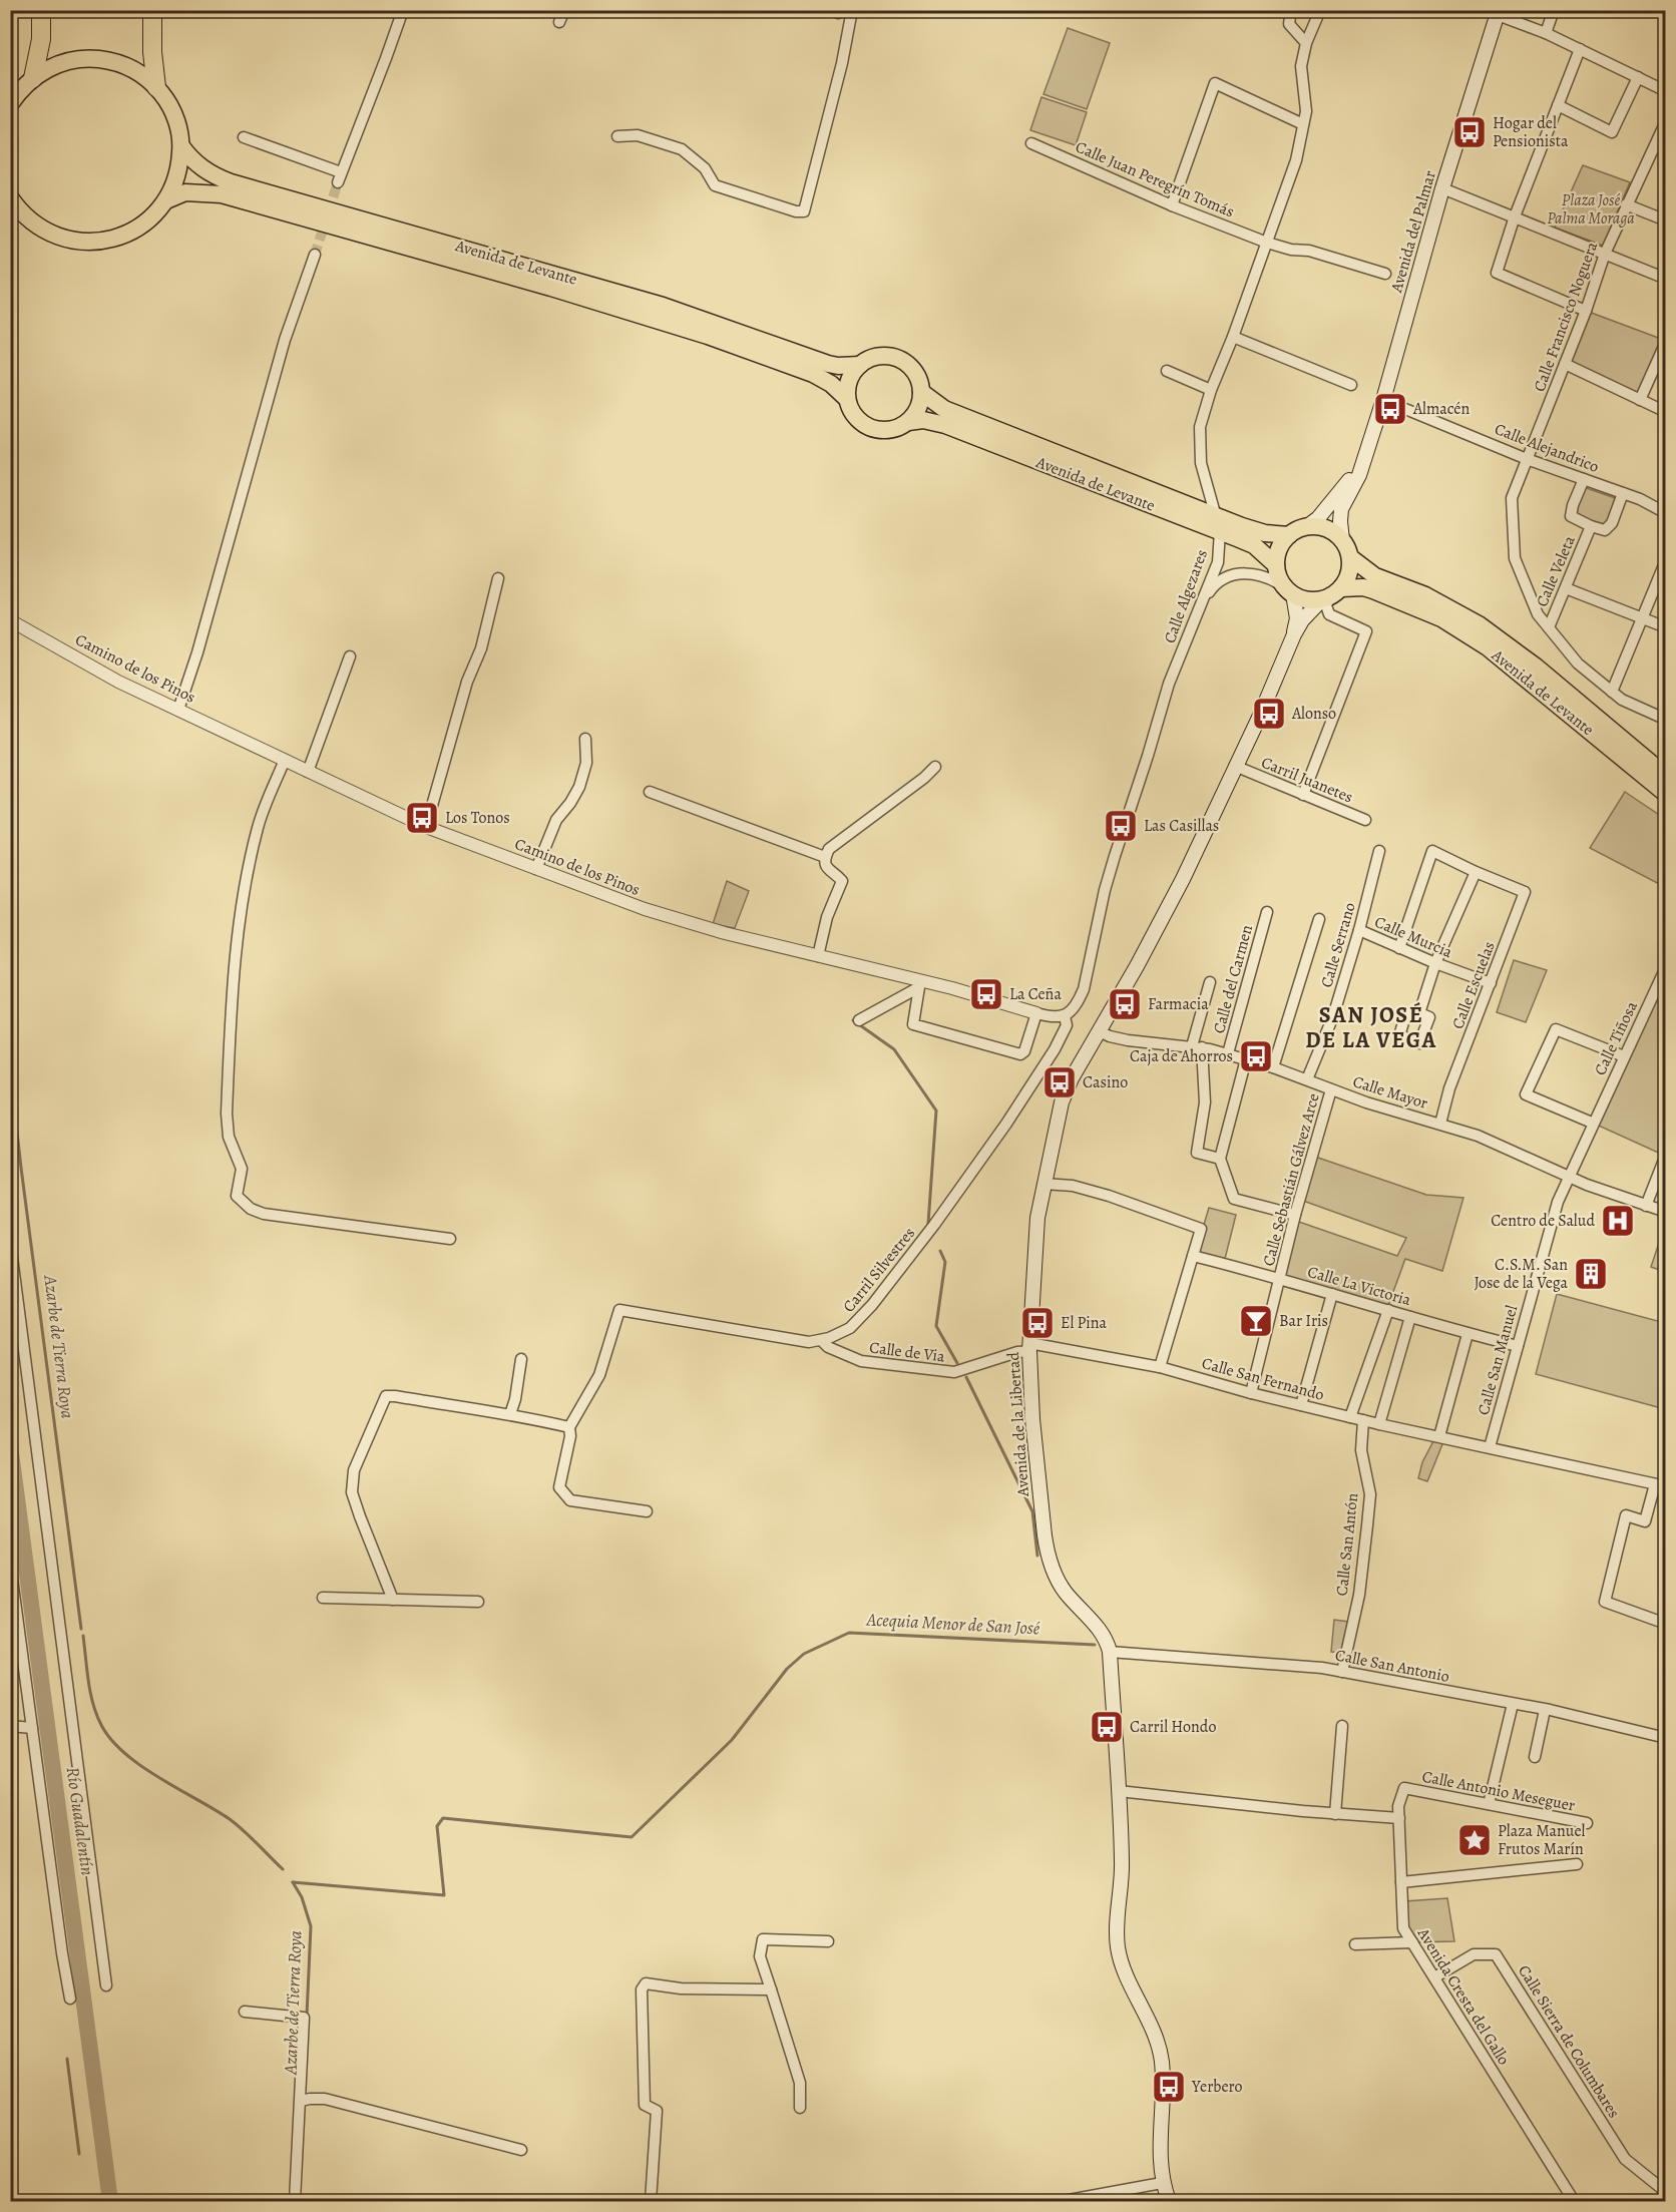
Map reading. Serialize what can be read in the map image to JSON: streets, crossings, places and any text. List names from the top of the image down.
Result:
{
  "streets": {
    "main road": ["Avenida del Palmar", "Avenida de Levante", "Avenida de la Libertad"],
    "street": [
      "Calle Juan Peregrín Tomás",
      "Calle Francisco Noguera",
      "Calle Alejandrico",
      "Calle Veleta",
      "Calle Algezares",
      "Camino de los Pinos",
      "Carril Juanetes",
      "Calle Murcia",
      "Calle Serrano",
      "Calle del Carmen",
      "Calle Escuelas",
      "Calle Tiñosa",
      "Calle Mayor",
      "Calle Sebastián Gálvez Arce",
      "Carril Silvestres",
      "Calle La Victoria",
      "Calle de Via",
      "Calle San Manuel",
      "Calle San Fernando",
      "Calle San Antón",
      "Calle San Antonio",
      "Calle Antonio Meseguer",
      "Avenida Cresta del Gallo",
      "Calle Sierra de Columbares"
    ]
  },
  "crossings": [
    ["Calle Juan Peregrín Tomás", "Calle Algezares"],
    ["Avenida del Palmar", "Avenida de Levante"],
    ["Avenida del Palmar", "Calle Alejandrico"],
    ["Avenida del Palmar", "Avenida de la Libertad"],
    ["Avenida de Levante", "Calle Algezares"],
    ["Avenida de Levante", "Avenida de la Libertad"],
    ["Calle Francisco Noguera", "Calle Alejandrico"],
    ["Calle Francisco Noguera", "Calle Veleta"],
    ["Calle Alejandrico", "Calle Veleta"],
    ["Calle Algezares", "Camino de los Pinos"],
    ["Calle Algezares", "Carril Silvestres"],
    ["Camino de los Pinos", "Carril Silvestres"],
    ["Carril Juanetes", "Avenida de la Libertad"],
    ["Calle Murcia", "Calle Serrano"],
    ["Calle Murcia", "Calle Escuelas"],
    ["Calle Serrano", "Calle Mayor"],
    ["Calle del Carmen", "Calle Mayor"],
    ["Calle Escuelas", "Calle Mayor"],
    ["Calle Tiñosa", "Calle Mayor"],
    ["Calle Tiñosa", "Calle San Manuel"],
    ["Calle Mayor", "Calle Sebastián Gálvez Arce"],
    ["Calle Mayor", "Calle San Manuel"],
    ["Calle Mayor", "Avenida de la Libertad"],
    ["Calle Sebastián Gálvez Arce", "Calle La Victoria"],
    ["Calle Sebastián Gálvez Arce", "Calle San Fernando"],
    ["Carril Silvestres", "Calle de Via"],
    ["Calle La Victoria", "Calle San Manuel"],
    ["Calle de Via", "Calle San Fernando"],
    ["Calle de Via", "Avenida de la Libertad"],
    ["Calle San Manuel", "Calle San Fernando"],
    ["Calle San Fernando", "Avenida de la Libertad"],
    ["Calle San Fernando", "Calle San Antón"],
    ["Avenida de la Libertad", "Calle San Antonio"],
    ["Calle San Antón", "Calle San Antonio"],
    ["Calle Antonio Meseguer", "Avenida Cresta del Gallo"],
    ["Avenida Cresta del Gallo", "Calle Sierra de Columbares"]
  ],
  "districts": ["SAN JOSÉ DE LA VEGA"],
  "water": ["Azarbe de Tierra Roya", "Acequia Menor de San José", "Río Guadalentín"],
  "parks": ["Plaza José Palma Moraga"],
  "places": {
    "bus stop": [
      "Hogar del Pensionista",
      "Almacén",
      "Alonso",
      "Los Tonos",
      "Las Casillas",
      "La Ceña",
      "Farmacia",
      "Caja de Ahorros",
      "Casino",
      "El Pina",
      "Carril Hondo",
      "Yerbero"
    ],
    "hospital": ["Centro de Salud"],
    "building": ["C.S.M. San Jose de la Vega"],
    "bar": ["Bar Iris"],
    "place": ["Plaza Manuel Frutos Marín"]
  }
}
